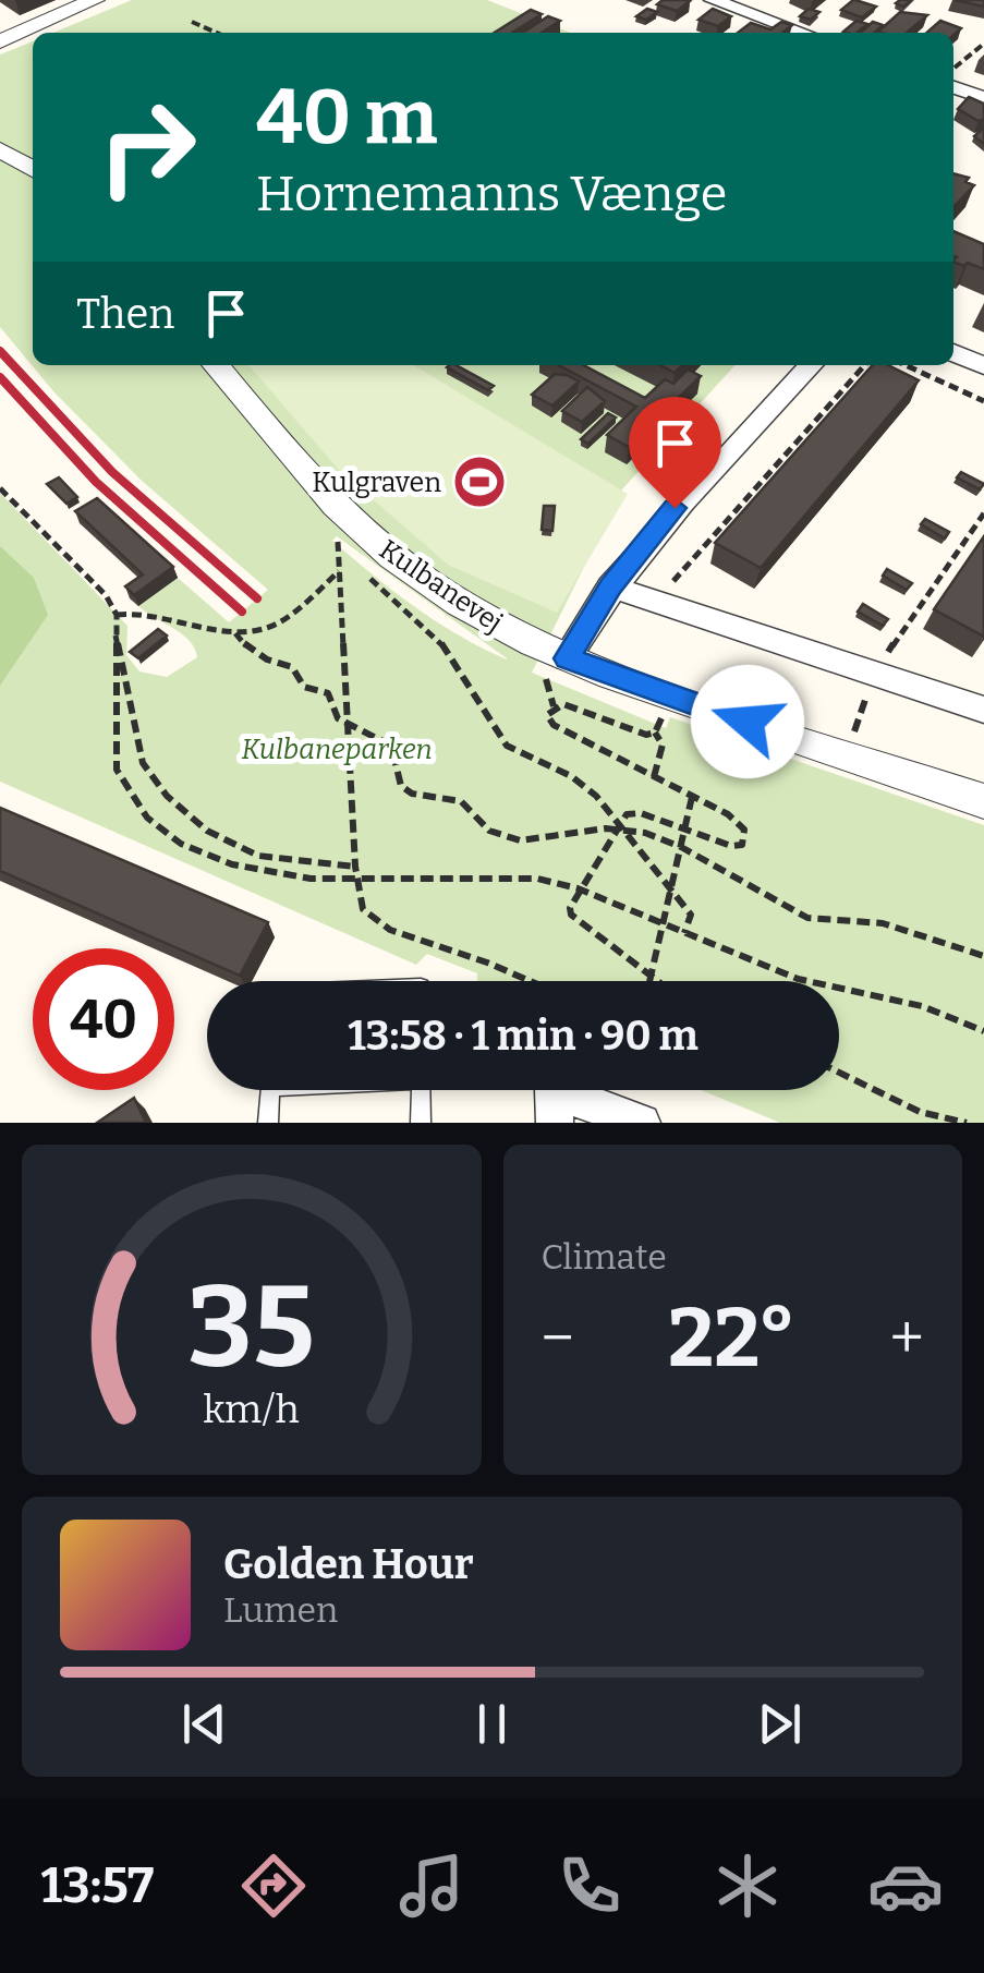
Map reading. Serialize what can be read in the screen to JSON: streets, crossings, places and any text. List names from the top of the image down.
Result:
{
  "streets": {
    "street": ["Kulbanevej"]
  },
  "parks": ["Kulbaneparken"],
  "places": {
    "sports": ["Kulgraven"]
  },
  "page": {
    "turn": ["40 m", "Hornemanns Vænge"],
    "then": "Then",
    "limit": "40",
    "trip": "13:58 · 1 min · 90 m",
    "tile": "Climate",
    "heat": ["−", "22°", "+"],
    "song": ["Golden Hour", "Lumen"],
    "tabs": "13:57",
    "gauge": ["35", "km/h"]
  }
}
